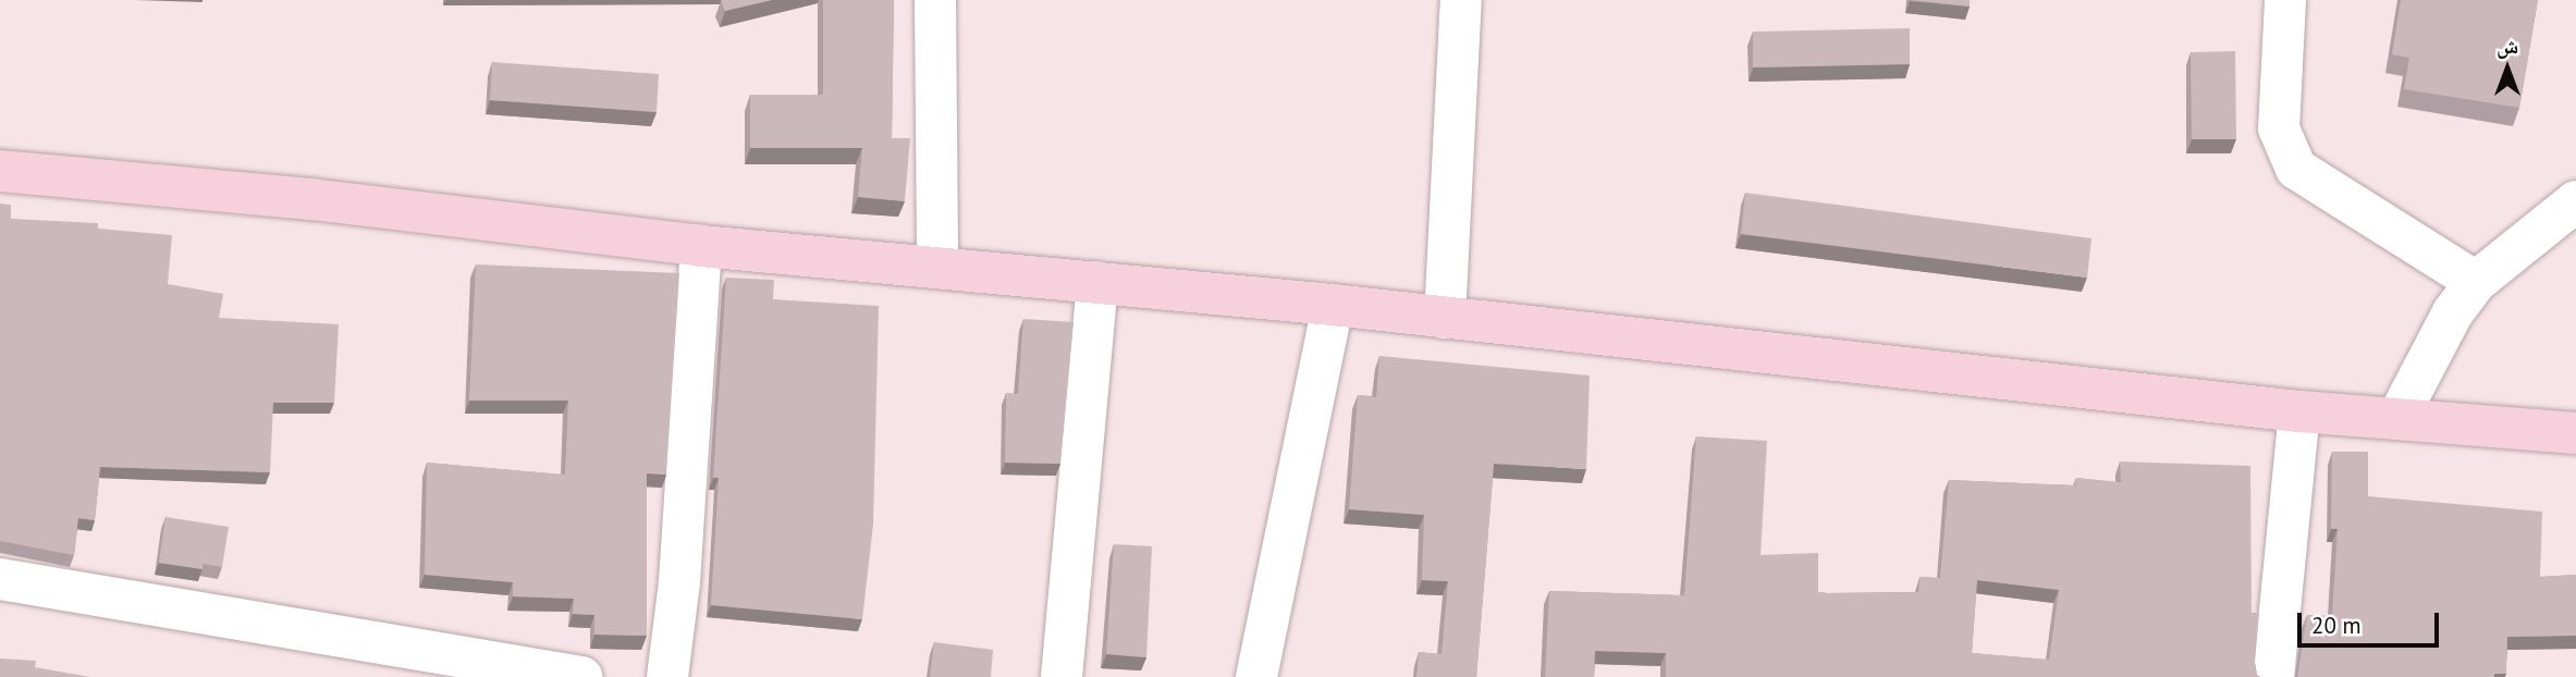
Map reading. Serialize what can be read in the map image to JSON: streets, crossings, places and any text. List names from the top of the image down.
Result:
{
  "scale_bar": "20 m",
  "north": "top"
}
